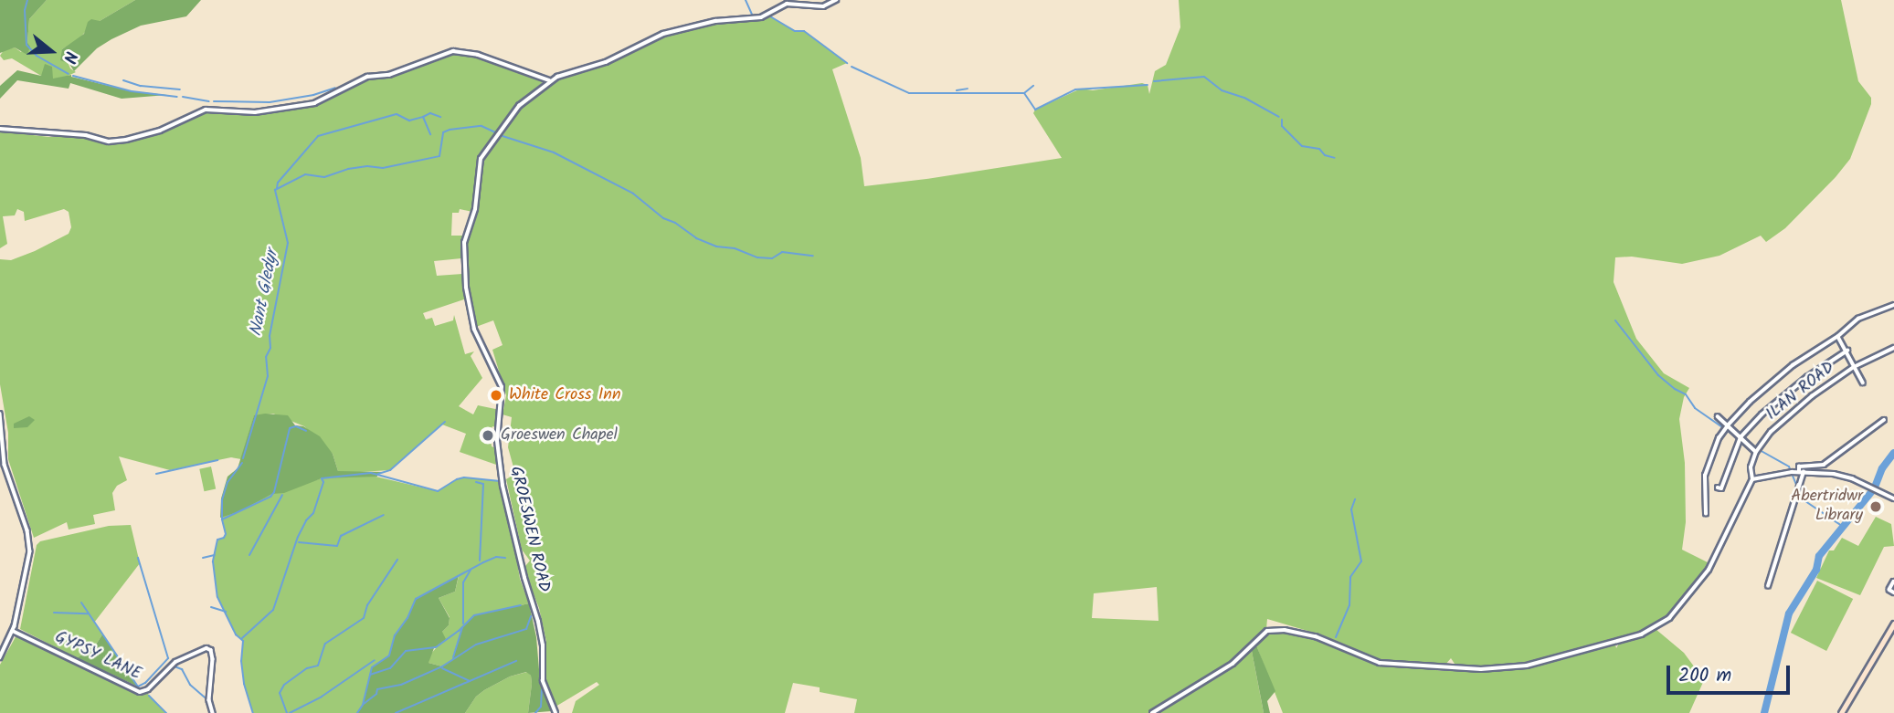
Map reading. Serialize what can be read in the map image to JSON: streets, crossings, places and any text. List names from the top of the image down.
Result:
{
  "streets": {
    "street": ["ILAN ROAD", "GROESWEN ROAD", "GYPSY LANE"]
  },
  "water": ["Nant Gledyr"],
  "places": ["White Cross Inn", "Groeswen Chapel", "Abertridwr Library"],
  "scale_bar": "200 m",
  "north": "right"
}
